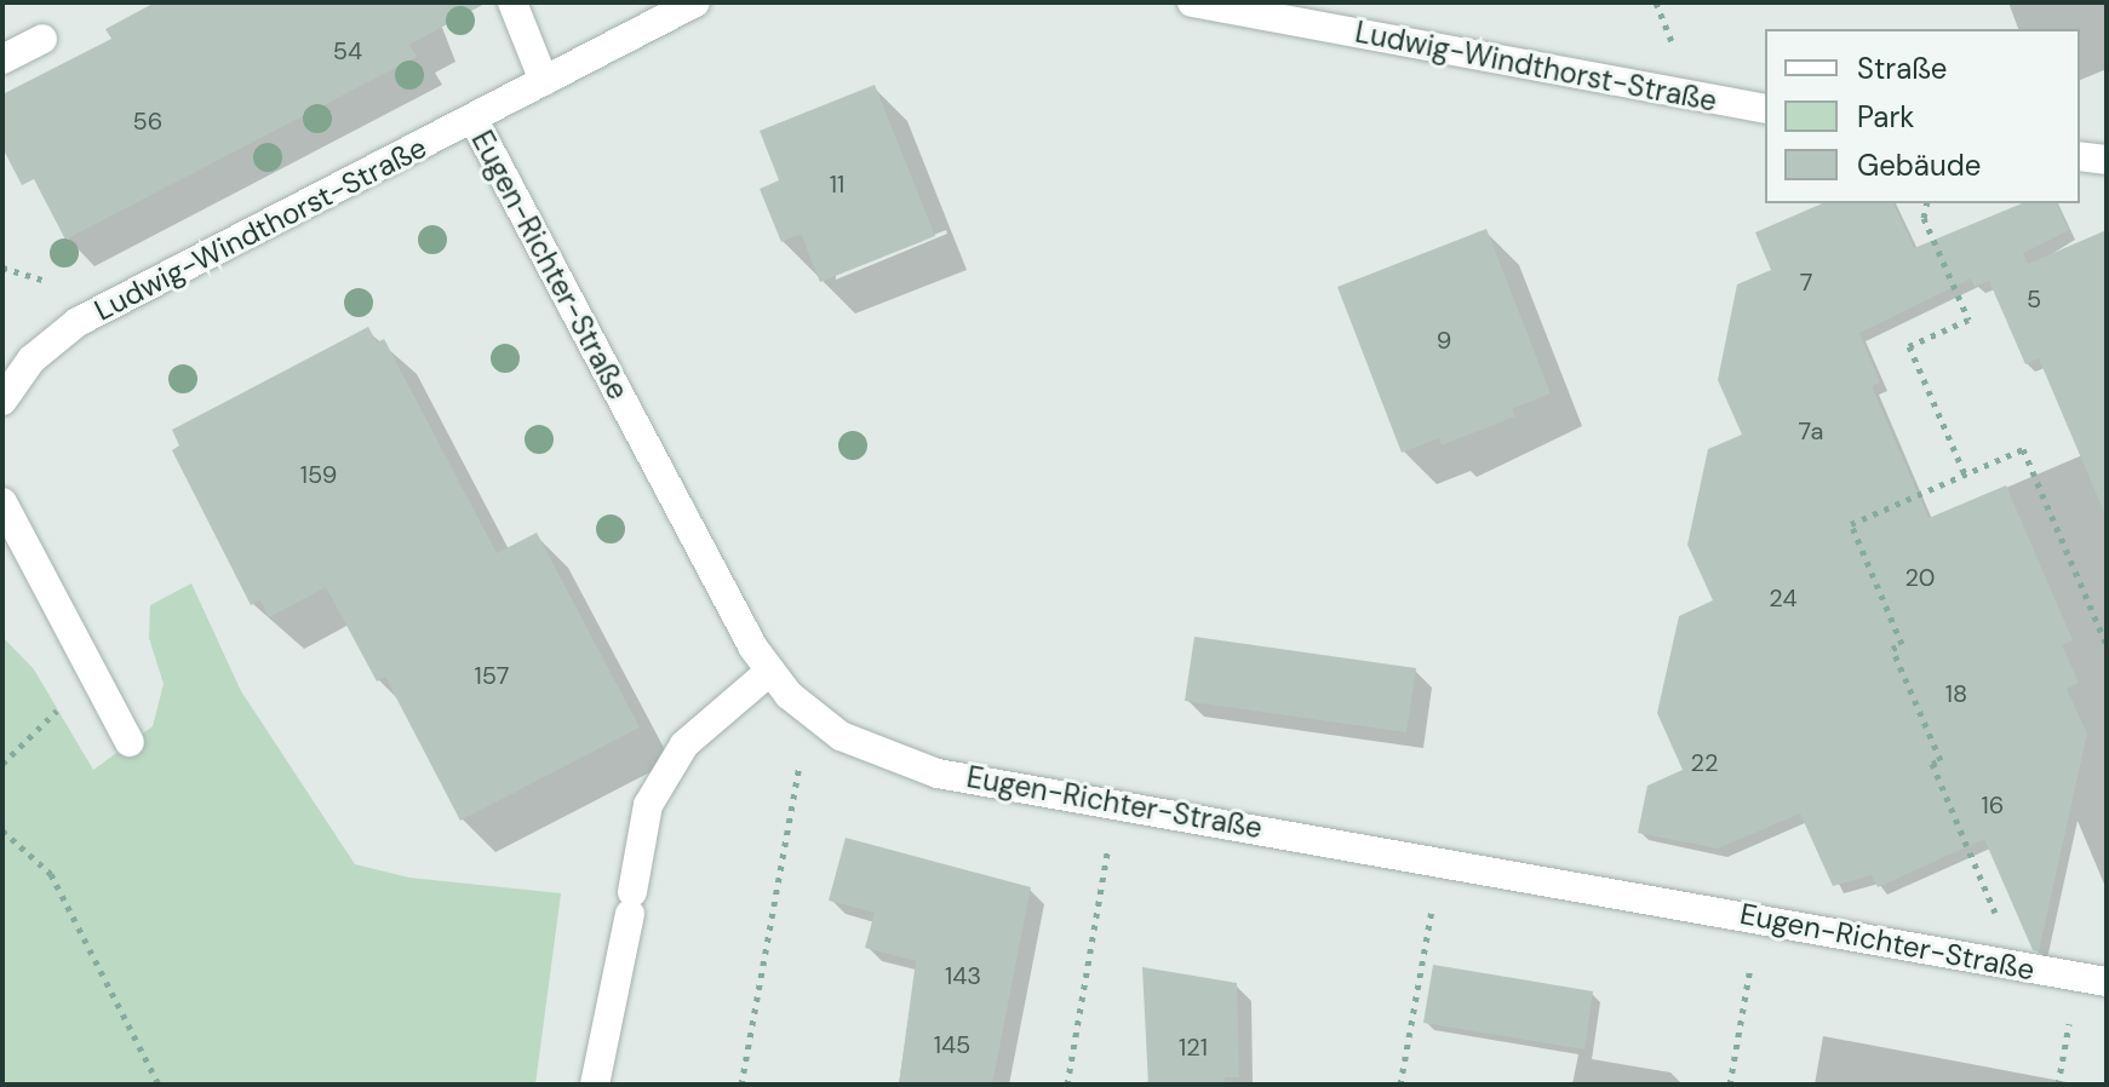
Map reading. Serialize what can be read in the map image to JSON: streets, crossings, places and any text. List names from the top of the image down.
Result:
{
  "streets": {
    "street": ["Ludwig-Windthorst-Straße", "Eugen-Richter-Straße"]
  },
  "crossings": [
    ["Ludwig-Windthorst-Straße", "Eugen-Richter-Straße"]
  ],
  "house_numbers": [
    "54",
    "56",
    "11",
    "7",
    "5",
    "9",
    "7a",
    "159",
    "20",
    "24",
    "157",
    "18",
    "22",
    "16",
    "143",
    "145",
    "121"
  ],
  "legend": ["Straße", "Park", "Gebäude"]
}
